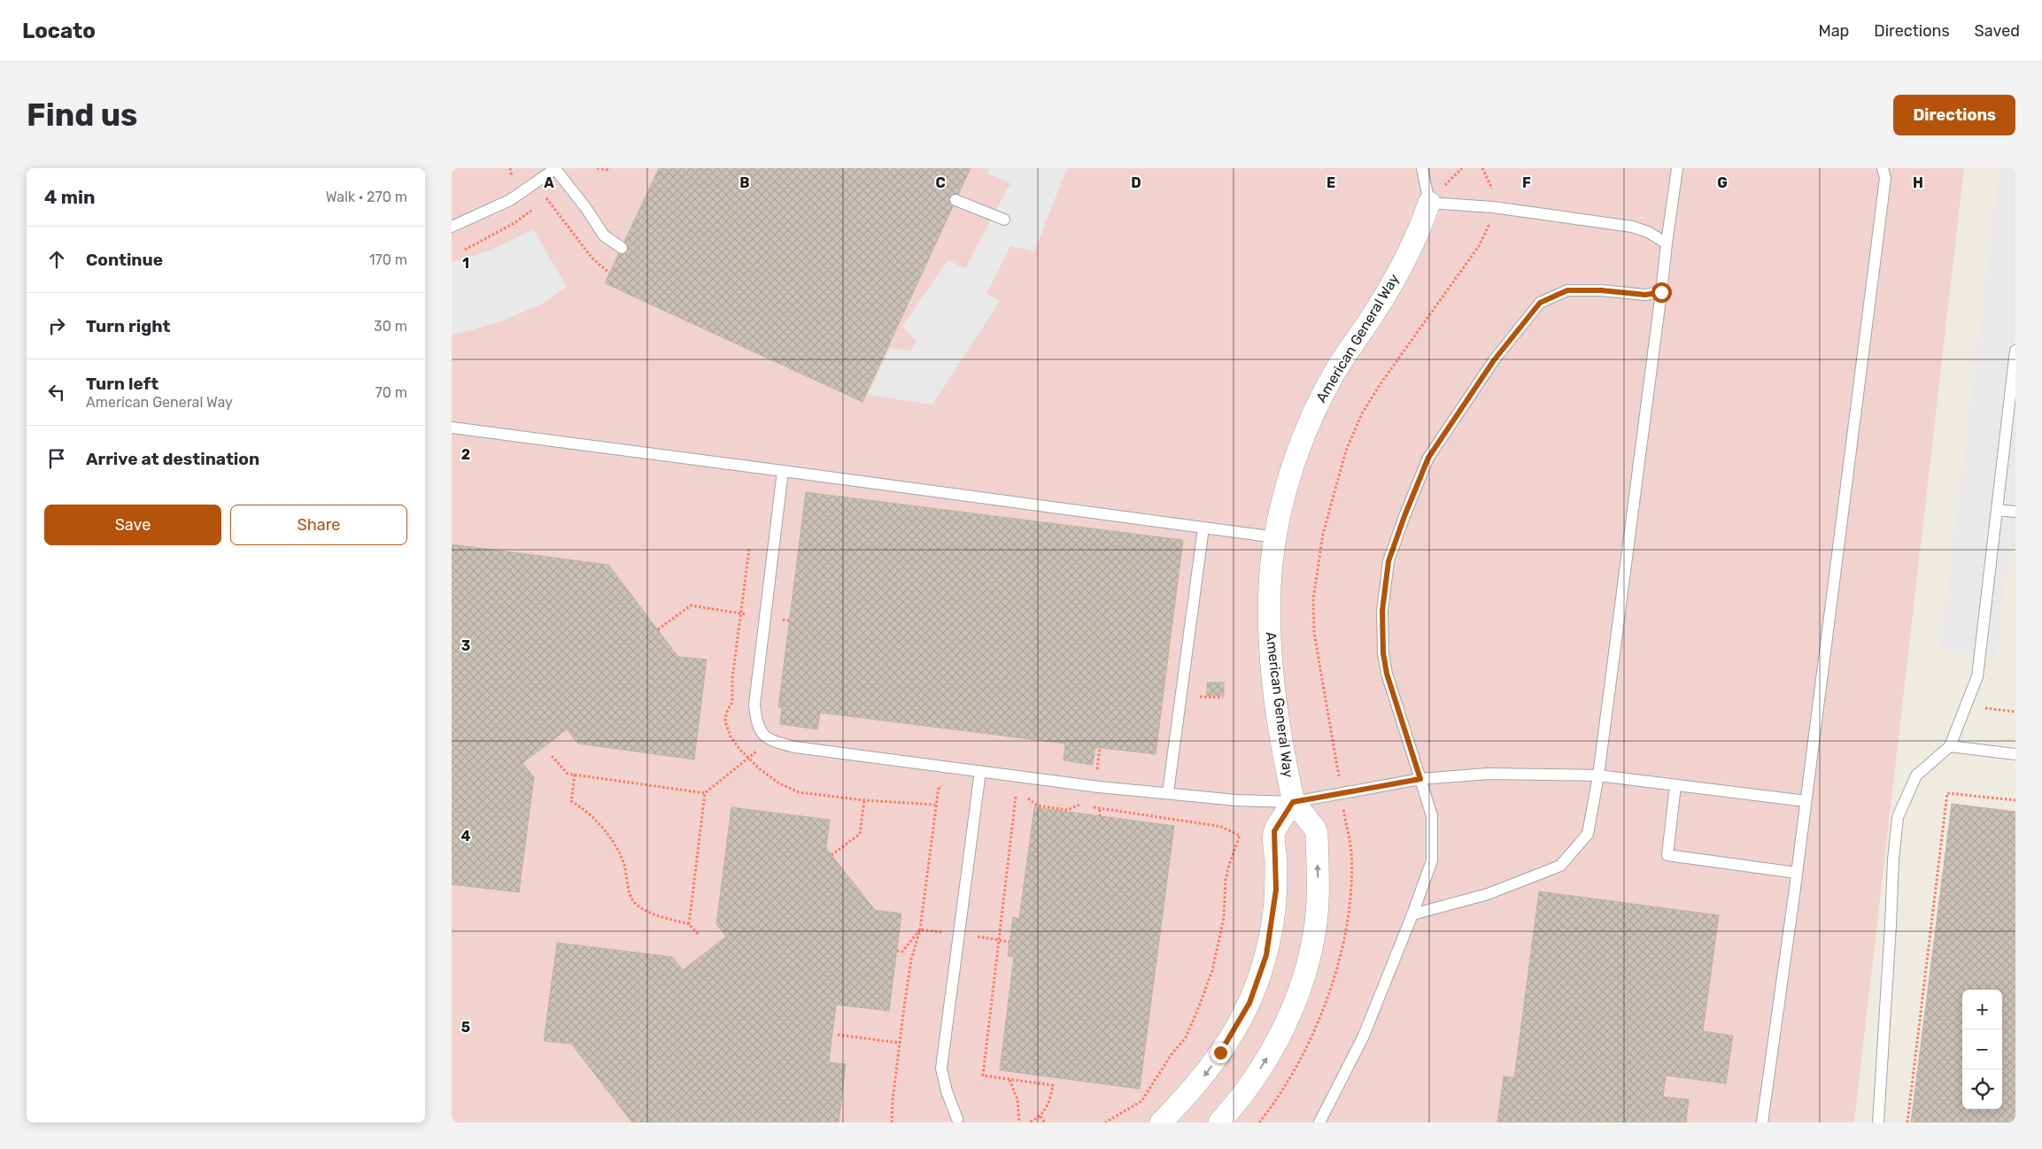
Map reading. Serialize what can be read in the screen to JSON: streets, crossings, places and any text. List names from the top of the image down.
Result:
{
  "streets": {
    "street": ["American General Way"]
  },
  "page": {
    "header": "Locato",
    "nav": ["Map", "Directions", "Saved"],
    "buttons": [
      "Directions",
      ["Save", "Share"]
    ],
    "title": "Find us",
    "heading": ["4 min", "Walk · 270 m"],
    "list": [
      ["Continue", "170 m"],
      ["Turn right", "30 m"],
      ["Turn left", "American General Way", "70 m"],
      "Arrive at destination"
    ],
    "map_buttons": ["+", "−"]
  },
  "grid": {
    "columns": [
      "A",
      "B",
      "C",
      "D",
      "E",
      "F",
      "G",
      "H"
    ],
    "rows": [
      "1",
      "2",
      "3",
      "4",
      "5"
    ]
  }
}
